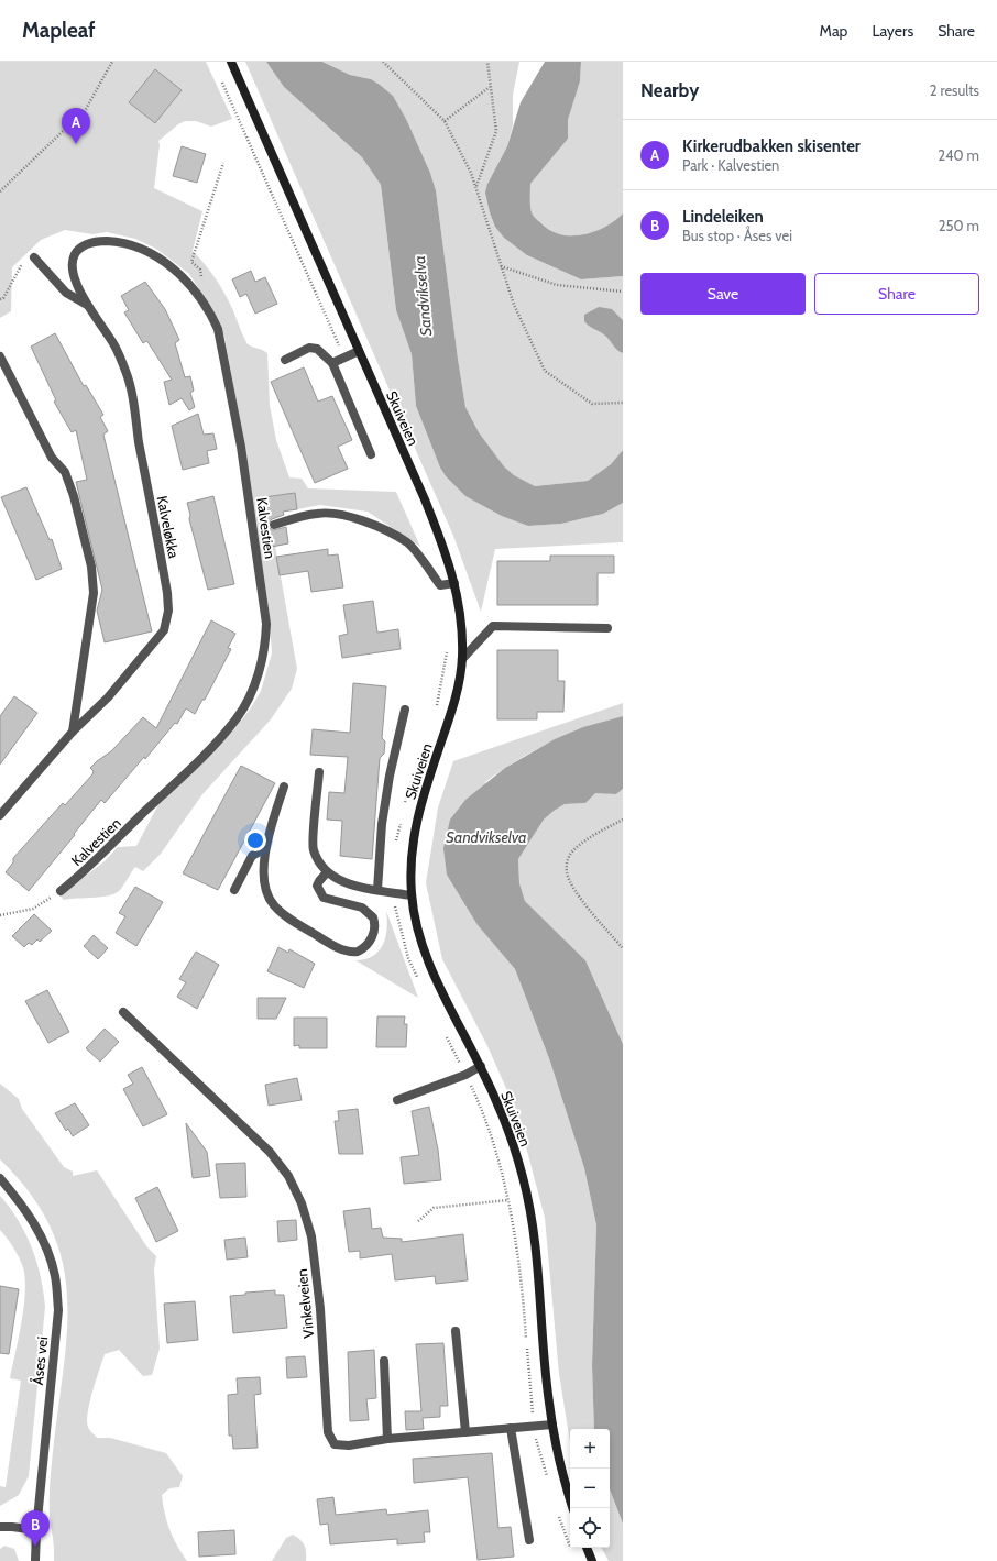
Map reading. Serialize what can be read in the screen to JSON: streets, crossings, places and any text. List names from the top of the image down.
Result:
{
  "streets": {
    "main road": ["Skuiveien"],
    "street": [
      "Kalveløkka",
      "Kalvestien",
      "Vinkelveien",
      "Åses vei"
    ]
  },
  "crossings": [
    ["Skuiveien", "Vinkelveien"],
    ["Kalveløkka", "Kalvestien"]
  ],
  "water": ["Sandvikselva"],
  "page": {
    "header": "Mapleaf",
    "nav": ["Map", "Layers", "Share"],
    "heading": ["Nearby", "2 results"],
    "pins": ["A", "B"],
    "list": [
      {
        "mark": "A",
        "name": "Kirkerudbakken skisenter",
        "note": "Park · Kalvestien",
        "value": "240 m"
      },
      {
        "mark": "B",
        "name": "Lindeleiken",
        "note": "Bus stop · Åses vei",
        "value": "250 m"
      }
    ],
    "buttons": ["Save", "Share"],
    "map_buttons": ["+", "−"]
  }
}
